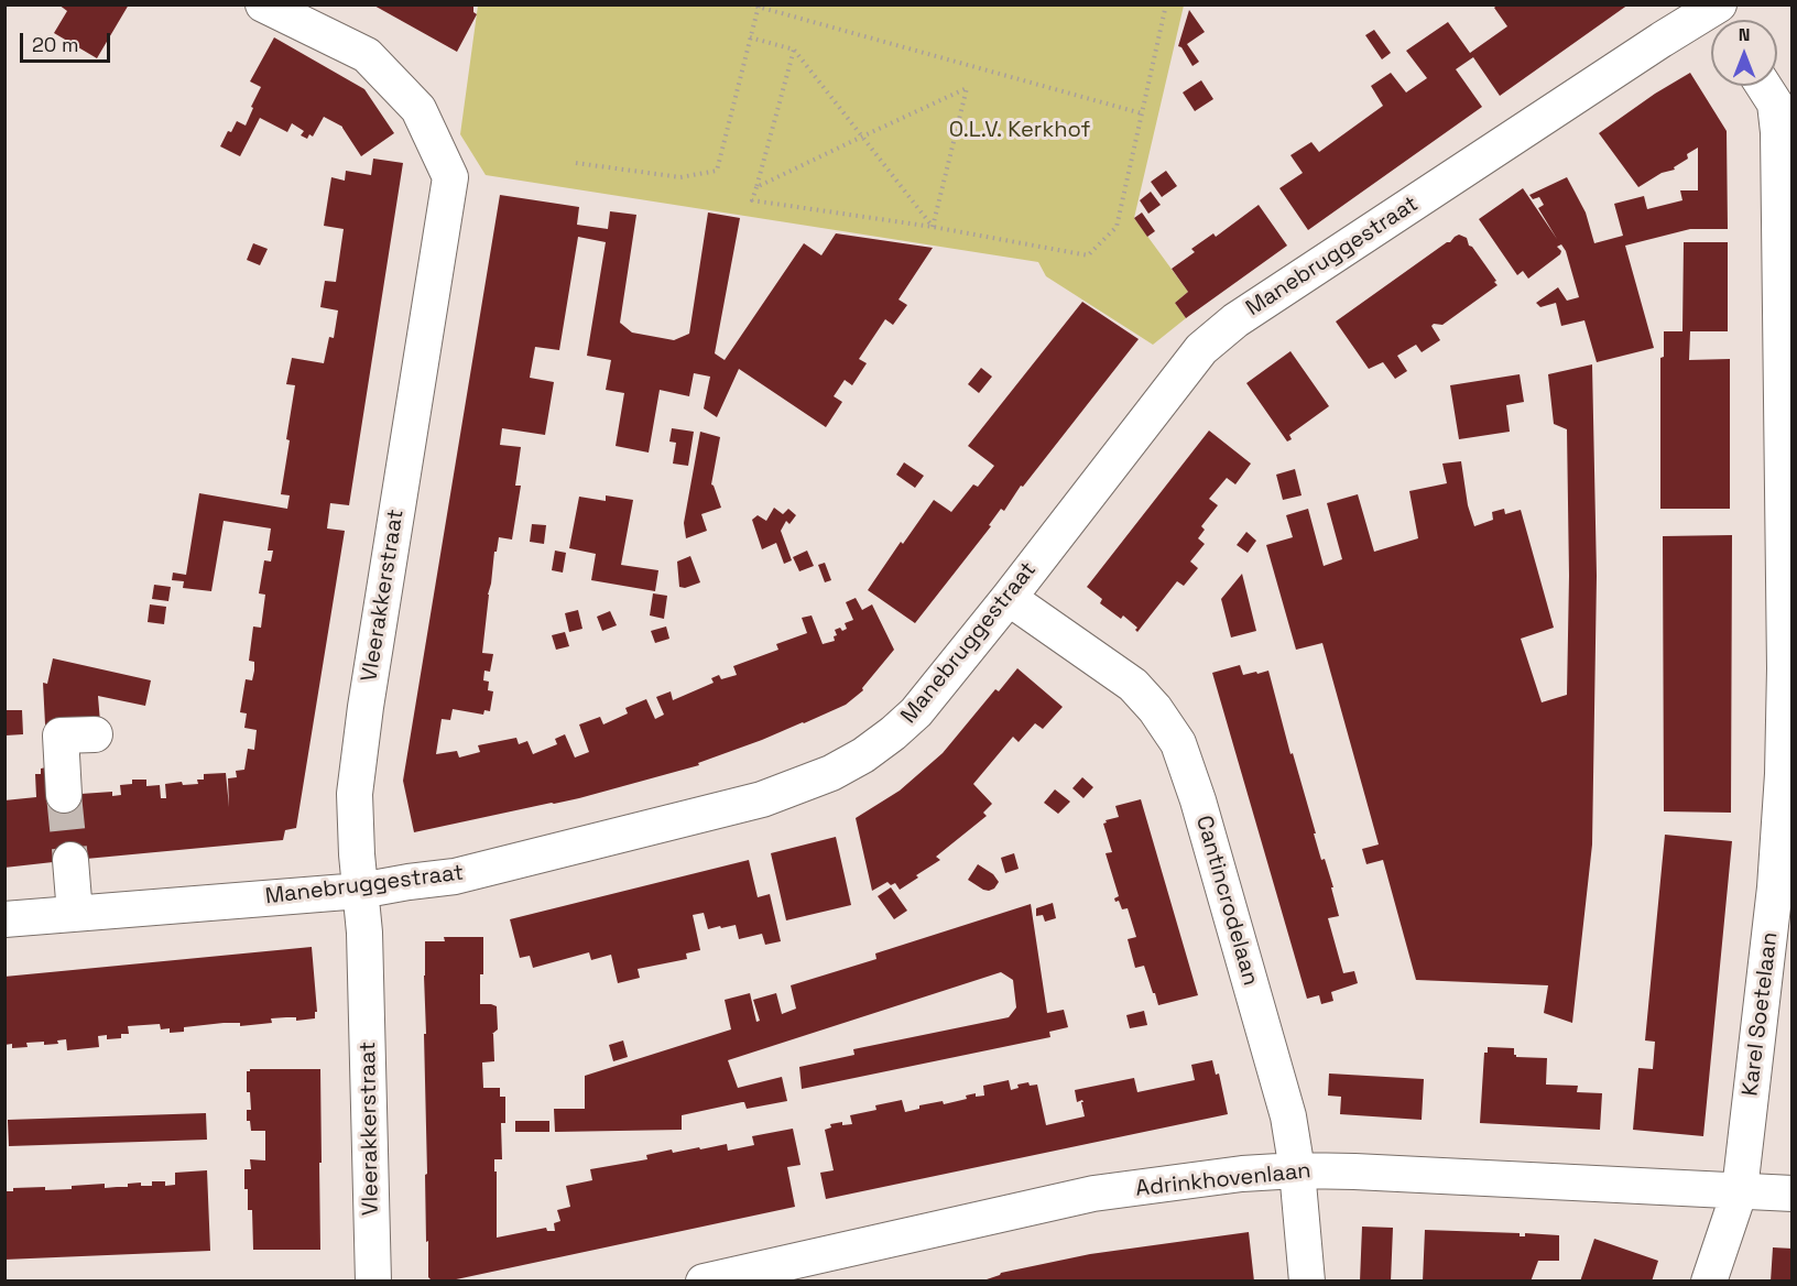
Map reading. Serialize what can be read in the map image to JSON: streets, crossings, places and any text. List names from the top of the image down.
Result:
{
  "streets": {
    "street": [
      "Manebruggestraat",
      "Vleerakkerstraat",
      "Cantincrodelaan",
      "Karel Soetelaan",
      "Adrinkhovenlaan"
    ]
  },
  "crossings": [
    ["Manebruggestraat", "Vleerakkerstraat"],
    ["Manebruggestraat", "Cantincrodelaan"],
    ["Cantincrodelaan", "Adrinkhovenlaan"],
    ["Karel Soetelaan", "Adrinkhovenlaan"]
  ],
  "parks": ["O.L.V. Kerkhof"],
  "scale_bar": "20 m",
  "north": "top"
}
